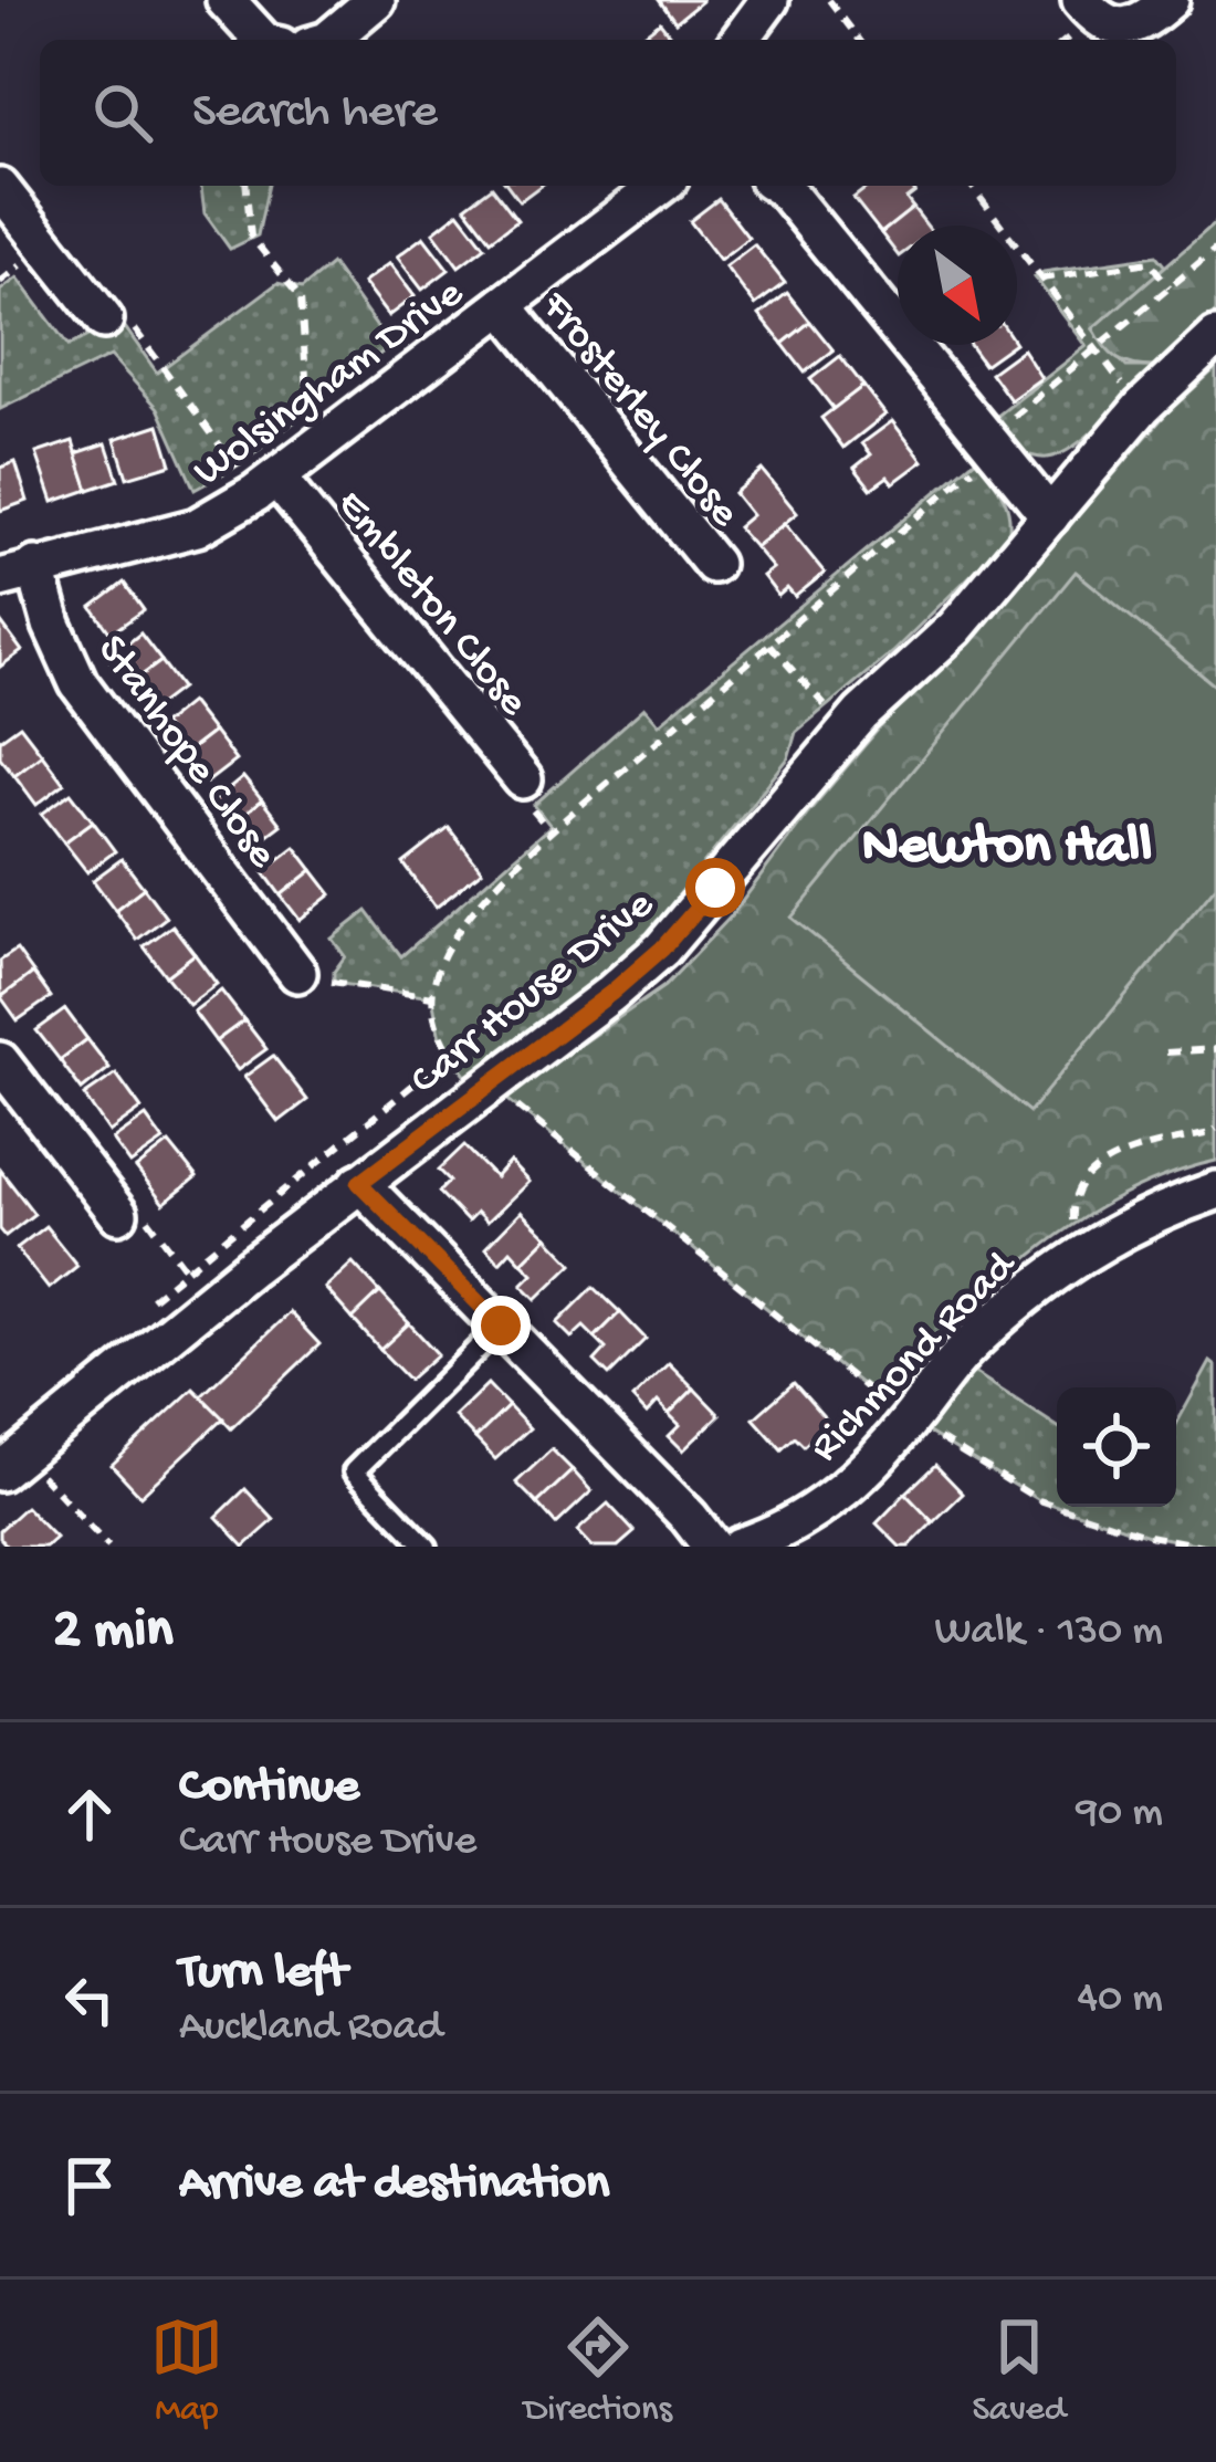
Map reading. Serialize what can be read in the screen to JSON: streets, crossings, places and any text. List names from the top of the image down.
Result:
{
  "streets": {
    "street": [
      "Wolsingham Drive",
      "Frosterley Close",
      "Embleton Close",
      "Stanhope Close",
      "Carr House Drive",
      "Richmond Road"
    ]
  },
  "crossings": [
    ["Wolsingham Drive", "Frosterley Close"],
    ["Wolsingham Drive", "Embleton Close"],
    ["Wolsingham Drive", "Stanhope Close"]
  ],
  "districts": ["Newton Hall"],
  "north": "bottom right",
  "page": {
    "search": "Search here",
    "heading": ["2 min", "Walk · 130 m"],
    "list": [
      ["Continue", "Carr House Drive", "90 m"],
      ["Turn left", "Auckland Road", "40 m"],
      "Arrive at destination"
    ],
    "nav": ["Map", "Directions", "Saved"]
  }
}
